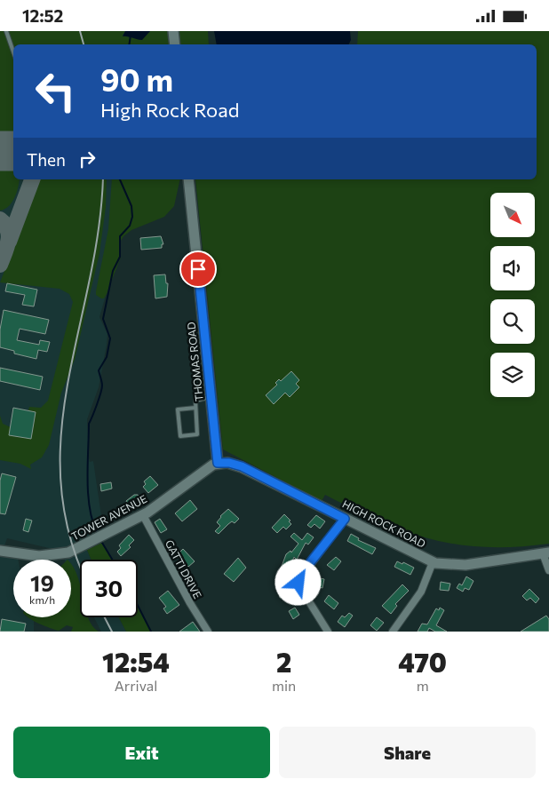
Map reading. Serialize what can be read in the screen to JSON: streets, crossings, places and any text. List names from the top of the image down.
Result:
{
  "streets": {
    "main road": ["THOMAS ROAD", "TOWER AVENUE", "HIGH ROCK ROAD"],
    "street": ["GATTI DRIVE"]
  },
  "crossings": [
    ["THOMAS ROAD", "TOWER AVENUE"],
    ["THOMAS ROAD", "HIGH ROCK ROAD"],
    ["TOWER AVENUE", "HIGH ROCK ROAD"],
    ["TOWER AVENUE", "GATTI DRIVE"]
  ],
  "north": "bottom right",
  "page": {
    "status": "12:52",
    "turn": ["90 m", "High Rock Road"],
    "then": "Then",
    "speed": "19 km/h",
    "limit": "30",
    "eta": [
      "12:54",
      "Arrival",
      "2",
      "min",
      "470",
      "m"
    ],
    "buttons": ["Exit", "Share"]
  }
}
